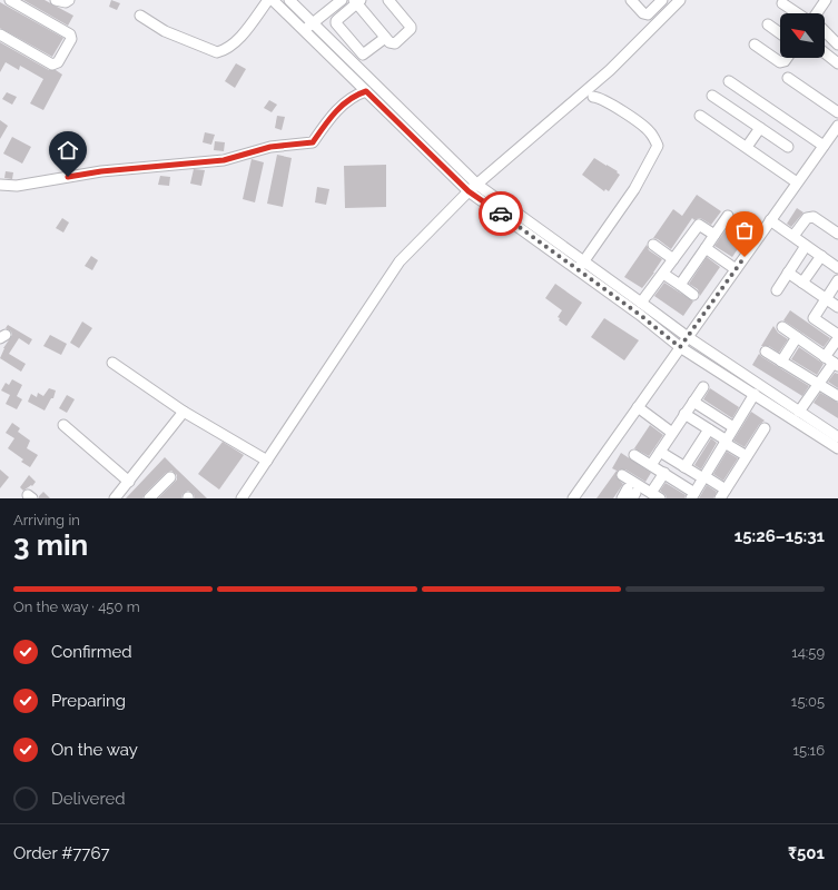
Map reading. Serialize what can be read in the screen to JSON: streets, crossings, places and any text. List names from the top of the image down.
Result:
{
  "north": "top left",
  "page": {
    "heading": ["3 min", "Arriving in", "15:26–15:31"],
    "panel": ["Order #7767", "₹501"],
    "bar": "On the way · 450 m",
    "list": [
      ["Confirmed", "14:59"],
      ["Preparing", "15:05"],
      ["On the way", "15:16"],
      "Delivered"
    ]
  }
}
